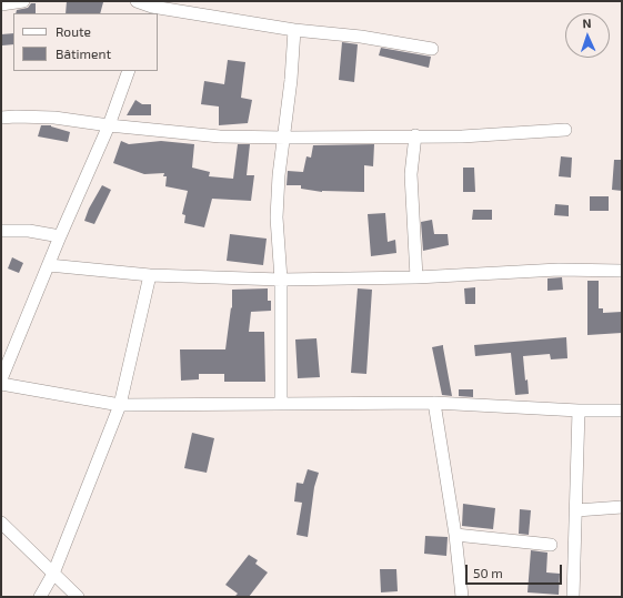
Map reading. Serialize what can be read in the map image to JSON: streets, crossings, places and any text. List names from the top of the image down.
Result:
{
  "legend": ["Route", "Bâtiment"],
  "scale_bar": "50 m",
  "north": "top"
}
